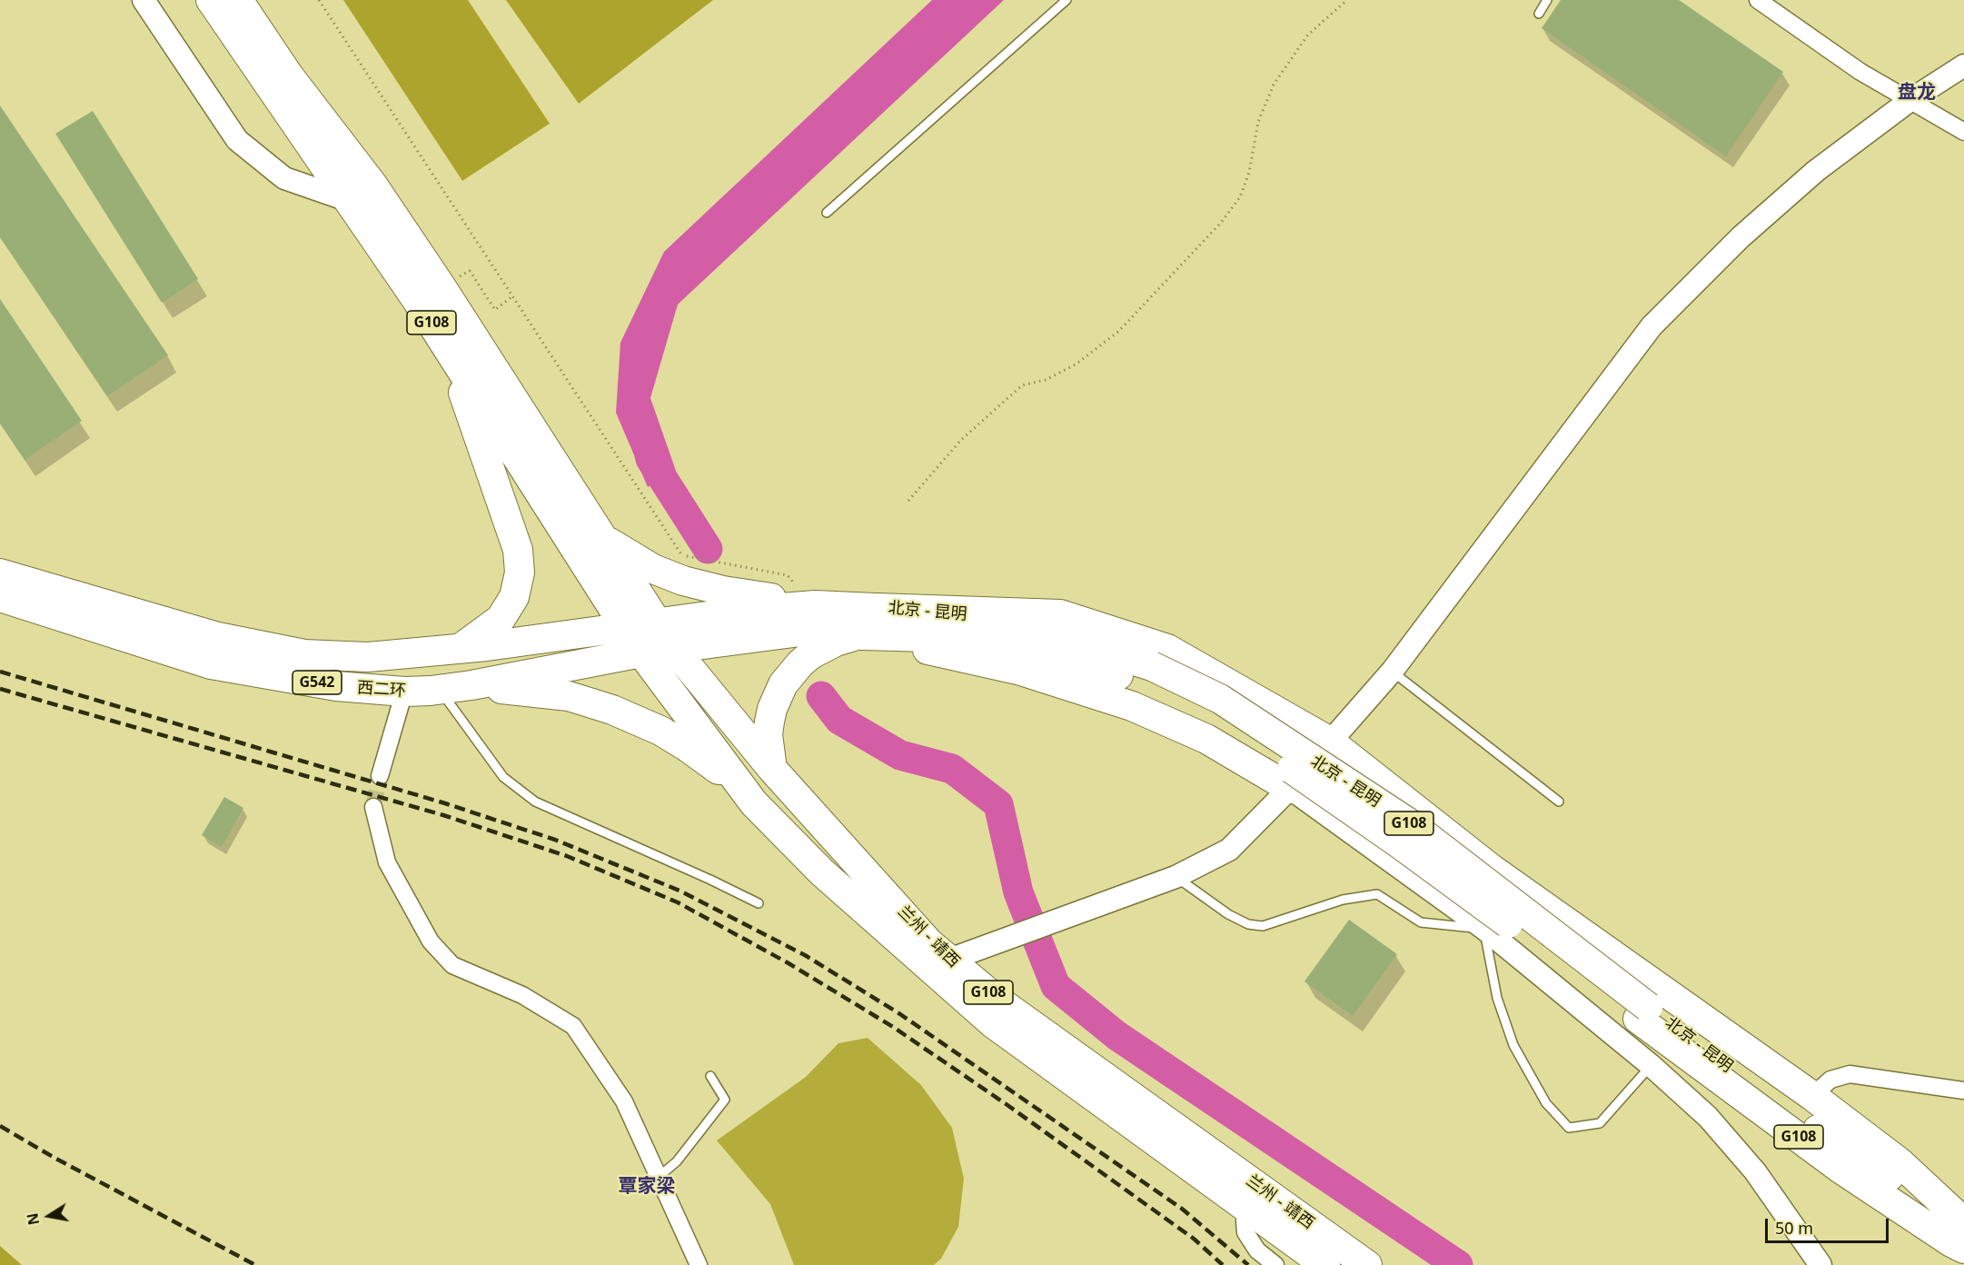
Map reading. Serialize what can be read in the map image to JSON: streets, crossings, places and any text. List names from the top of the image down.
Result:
{
  "streets": {
    "highway": [
      "G108",
      "北京 - 昆明",
      "G542",
      "西二环",
      "兰州 - 靖西"
    ]
  },
  "crossings": [
    ["G108", "北京 - 昆明"],
    ["G108", "西二环"],
    ["G108", "兰州 - 靖西"],
    ["北京 - 昆明", "西二环"],
    ["北京 - 昆明", "兰州 - 靖西"],
    ["西二环", "兰州 - 靖西"]
  ],
  "districts": ["盘龙", "覃家梁"],
  "scale_bar": "50 m",
  "north": "left"
}
